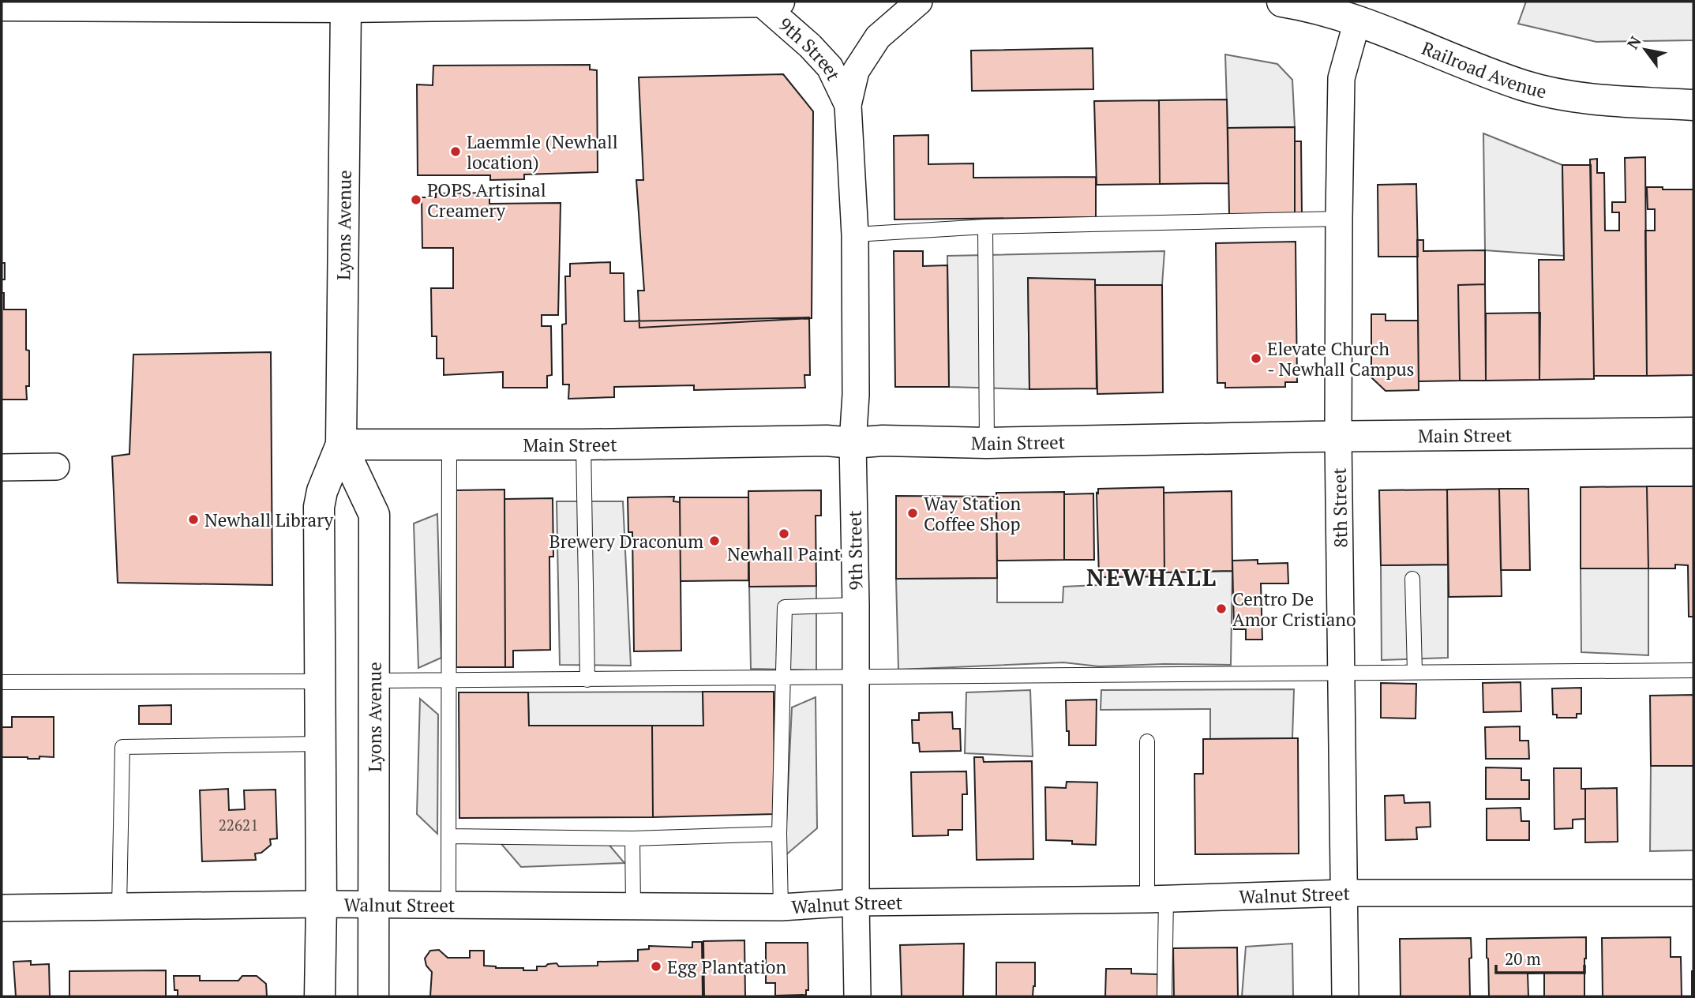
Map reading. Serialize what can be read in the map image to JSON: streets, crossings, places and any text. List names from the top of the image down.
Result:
{
  "streets": {
    "main road": ["Railroad Avenue", "Lyons Avenue", "Main Street"],
    "street": ["9th Street", "8th Street", "Walnut Street"]
  },
  "crossings": [
    ["9th Street", "Main Street"],
    ["9th Street", "Walnut Street"],
    ["Railroad Avenue", "8th Street"],
    ["Lyons Avenue", "Main Street"],
    ["Lyons Avenue", "Walnut Street"],
    ["Main Street", "8th Street"],
    ["8th Street", "Walnut Street"]
  ],
  "districts": ["NEWHALL"],
  "places": [
    "Laemmle (Newhall location)",
    "POPS Artisinal Creamery",
    "Elevate Church - Newhall Campus",
    "Way Station Coffee Shop",
    "Newhall Library",
    "Newhall Paint",
    "Brewery Draconum",
    "Centro De Amor Cristiano",
    "Egg Plantation"
  ],
  "house_numbers": ["22621"],
  "scale_bar": "20 m",
  "north": "top left"
}
